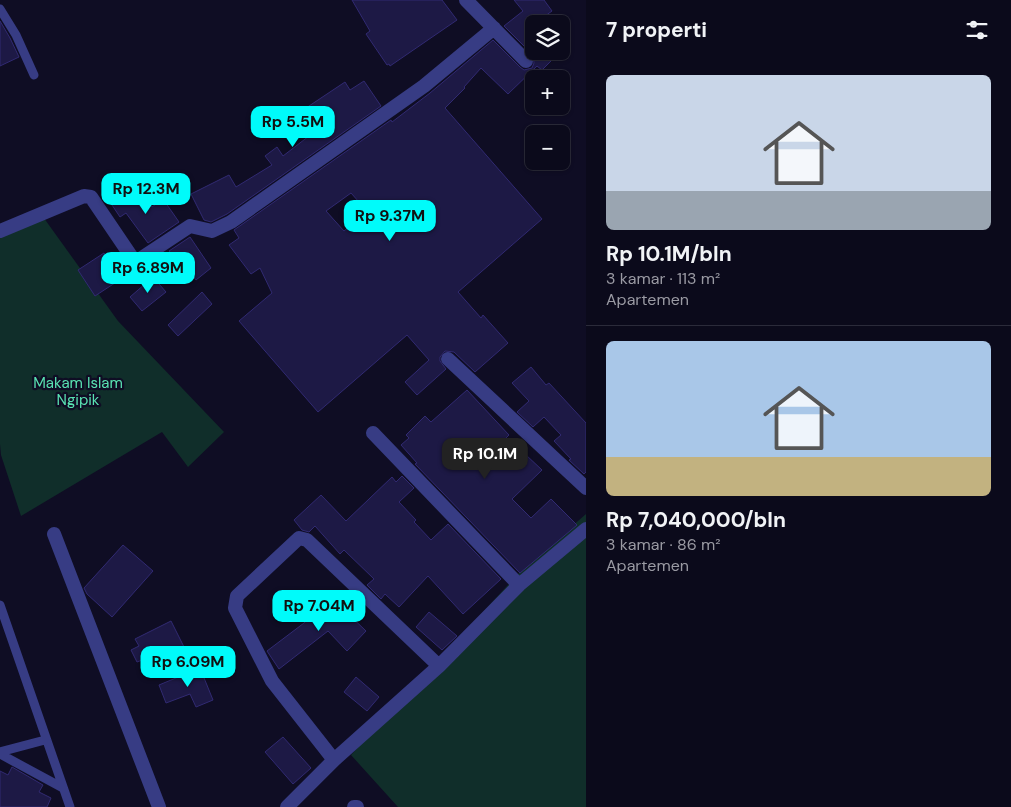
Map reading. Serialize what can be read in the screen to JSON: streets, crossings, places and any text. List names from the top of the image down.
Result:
{
  "parks": ["Makam Islam Ngipik"],
  "page": {
    "heading": "7 properti",
    "map_buttons": ["+", "−"],
    "list": [
      {
        "name": "Rp 10.1M/bln",
        "note": "3 kamar · 113 m² · Apartemen"
      },
      {
        "name": "Rp 7,040,000/bln",
        "note": "3 kamar · 86 m² · Apartemen"
      }
    ],
    "price": [
      "Rp 5.5M",
      "Rp 12.3M",
      "Rp 9.37M",
      "Rp 6.89M",
      "Rp 10.1M",
      "Rp 7.04M",
      "Rp 6.09M"
    ]
  }
}
